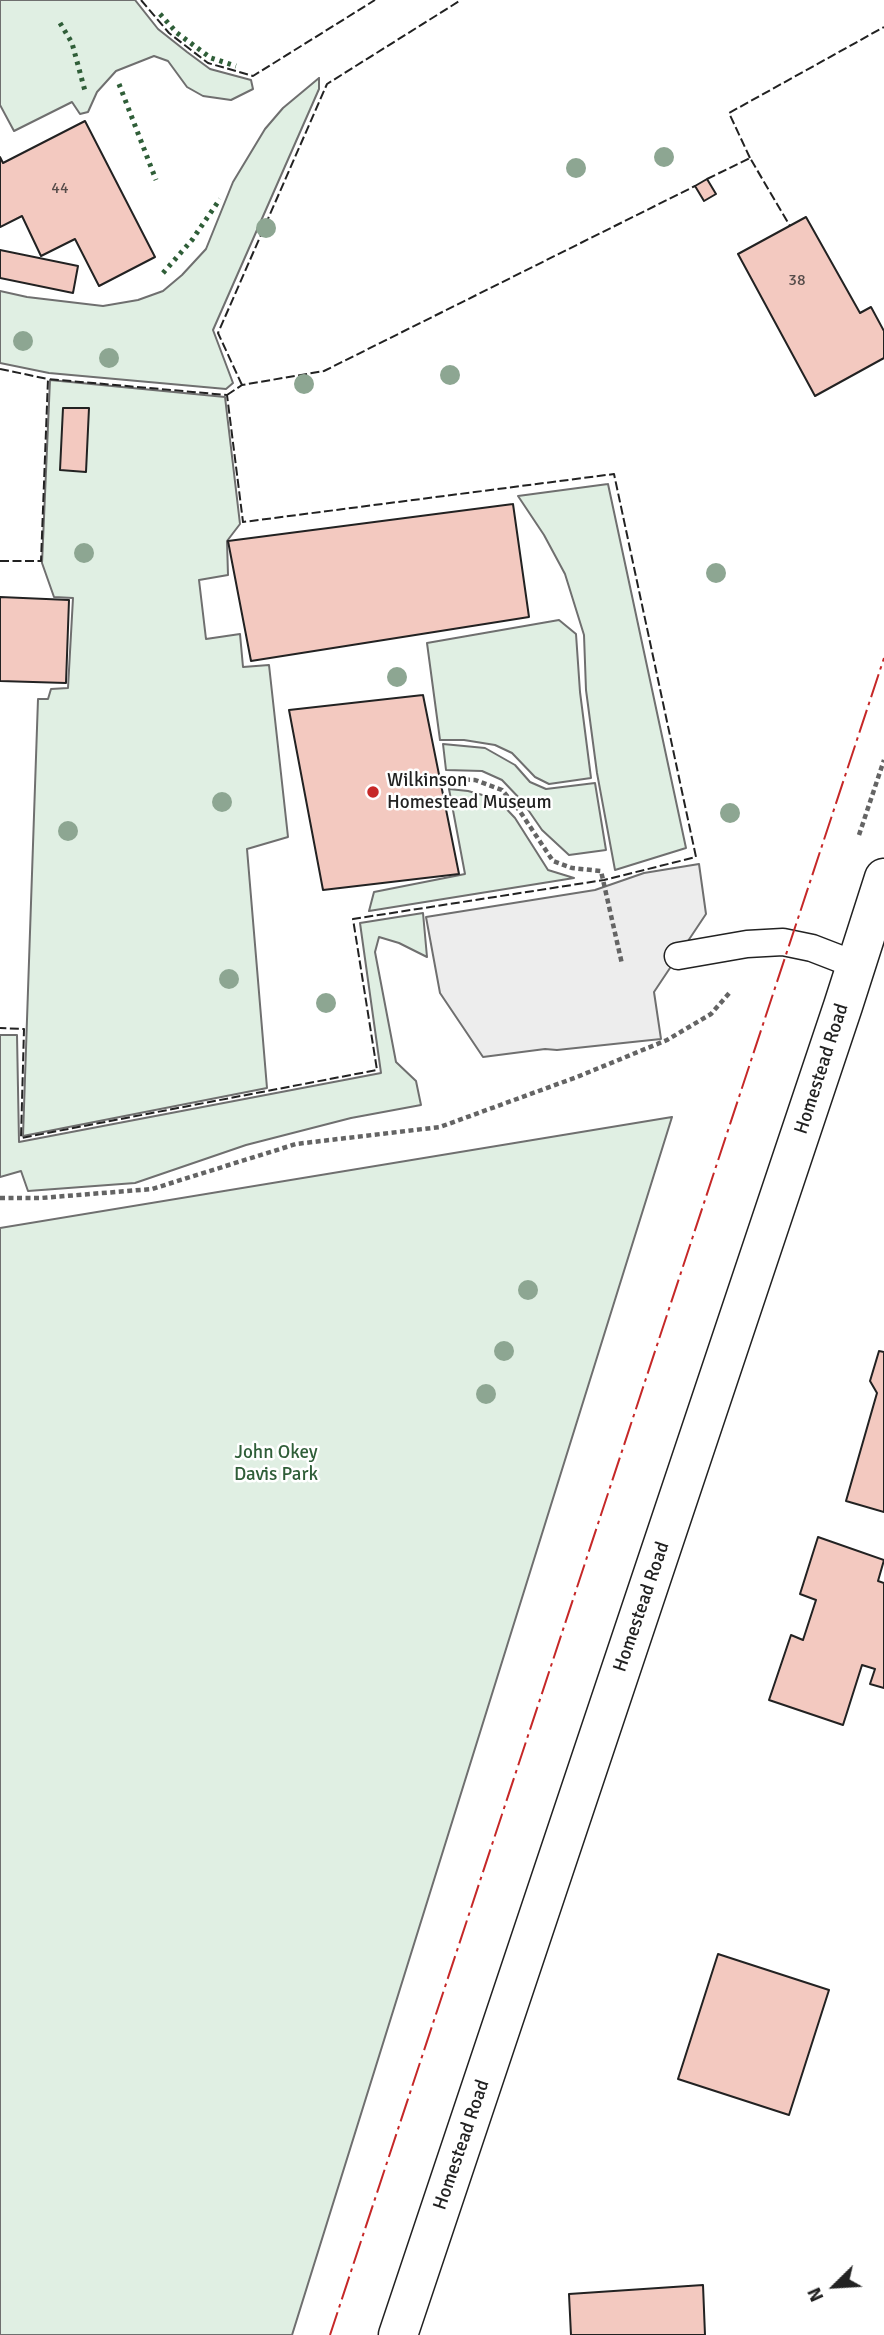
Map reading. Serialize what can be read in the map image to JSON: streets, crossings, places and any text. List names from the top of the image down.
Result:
{
  "streets": {
    "street": ["Homestead Road"]
  },
  "parks": ["John Okey Davis Park"],
  "places": ["Wilkinson Homestead Museum"],
  "house_numbers": ["44", "38"],
  "north": "bottom left"
}
